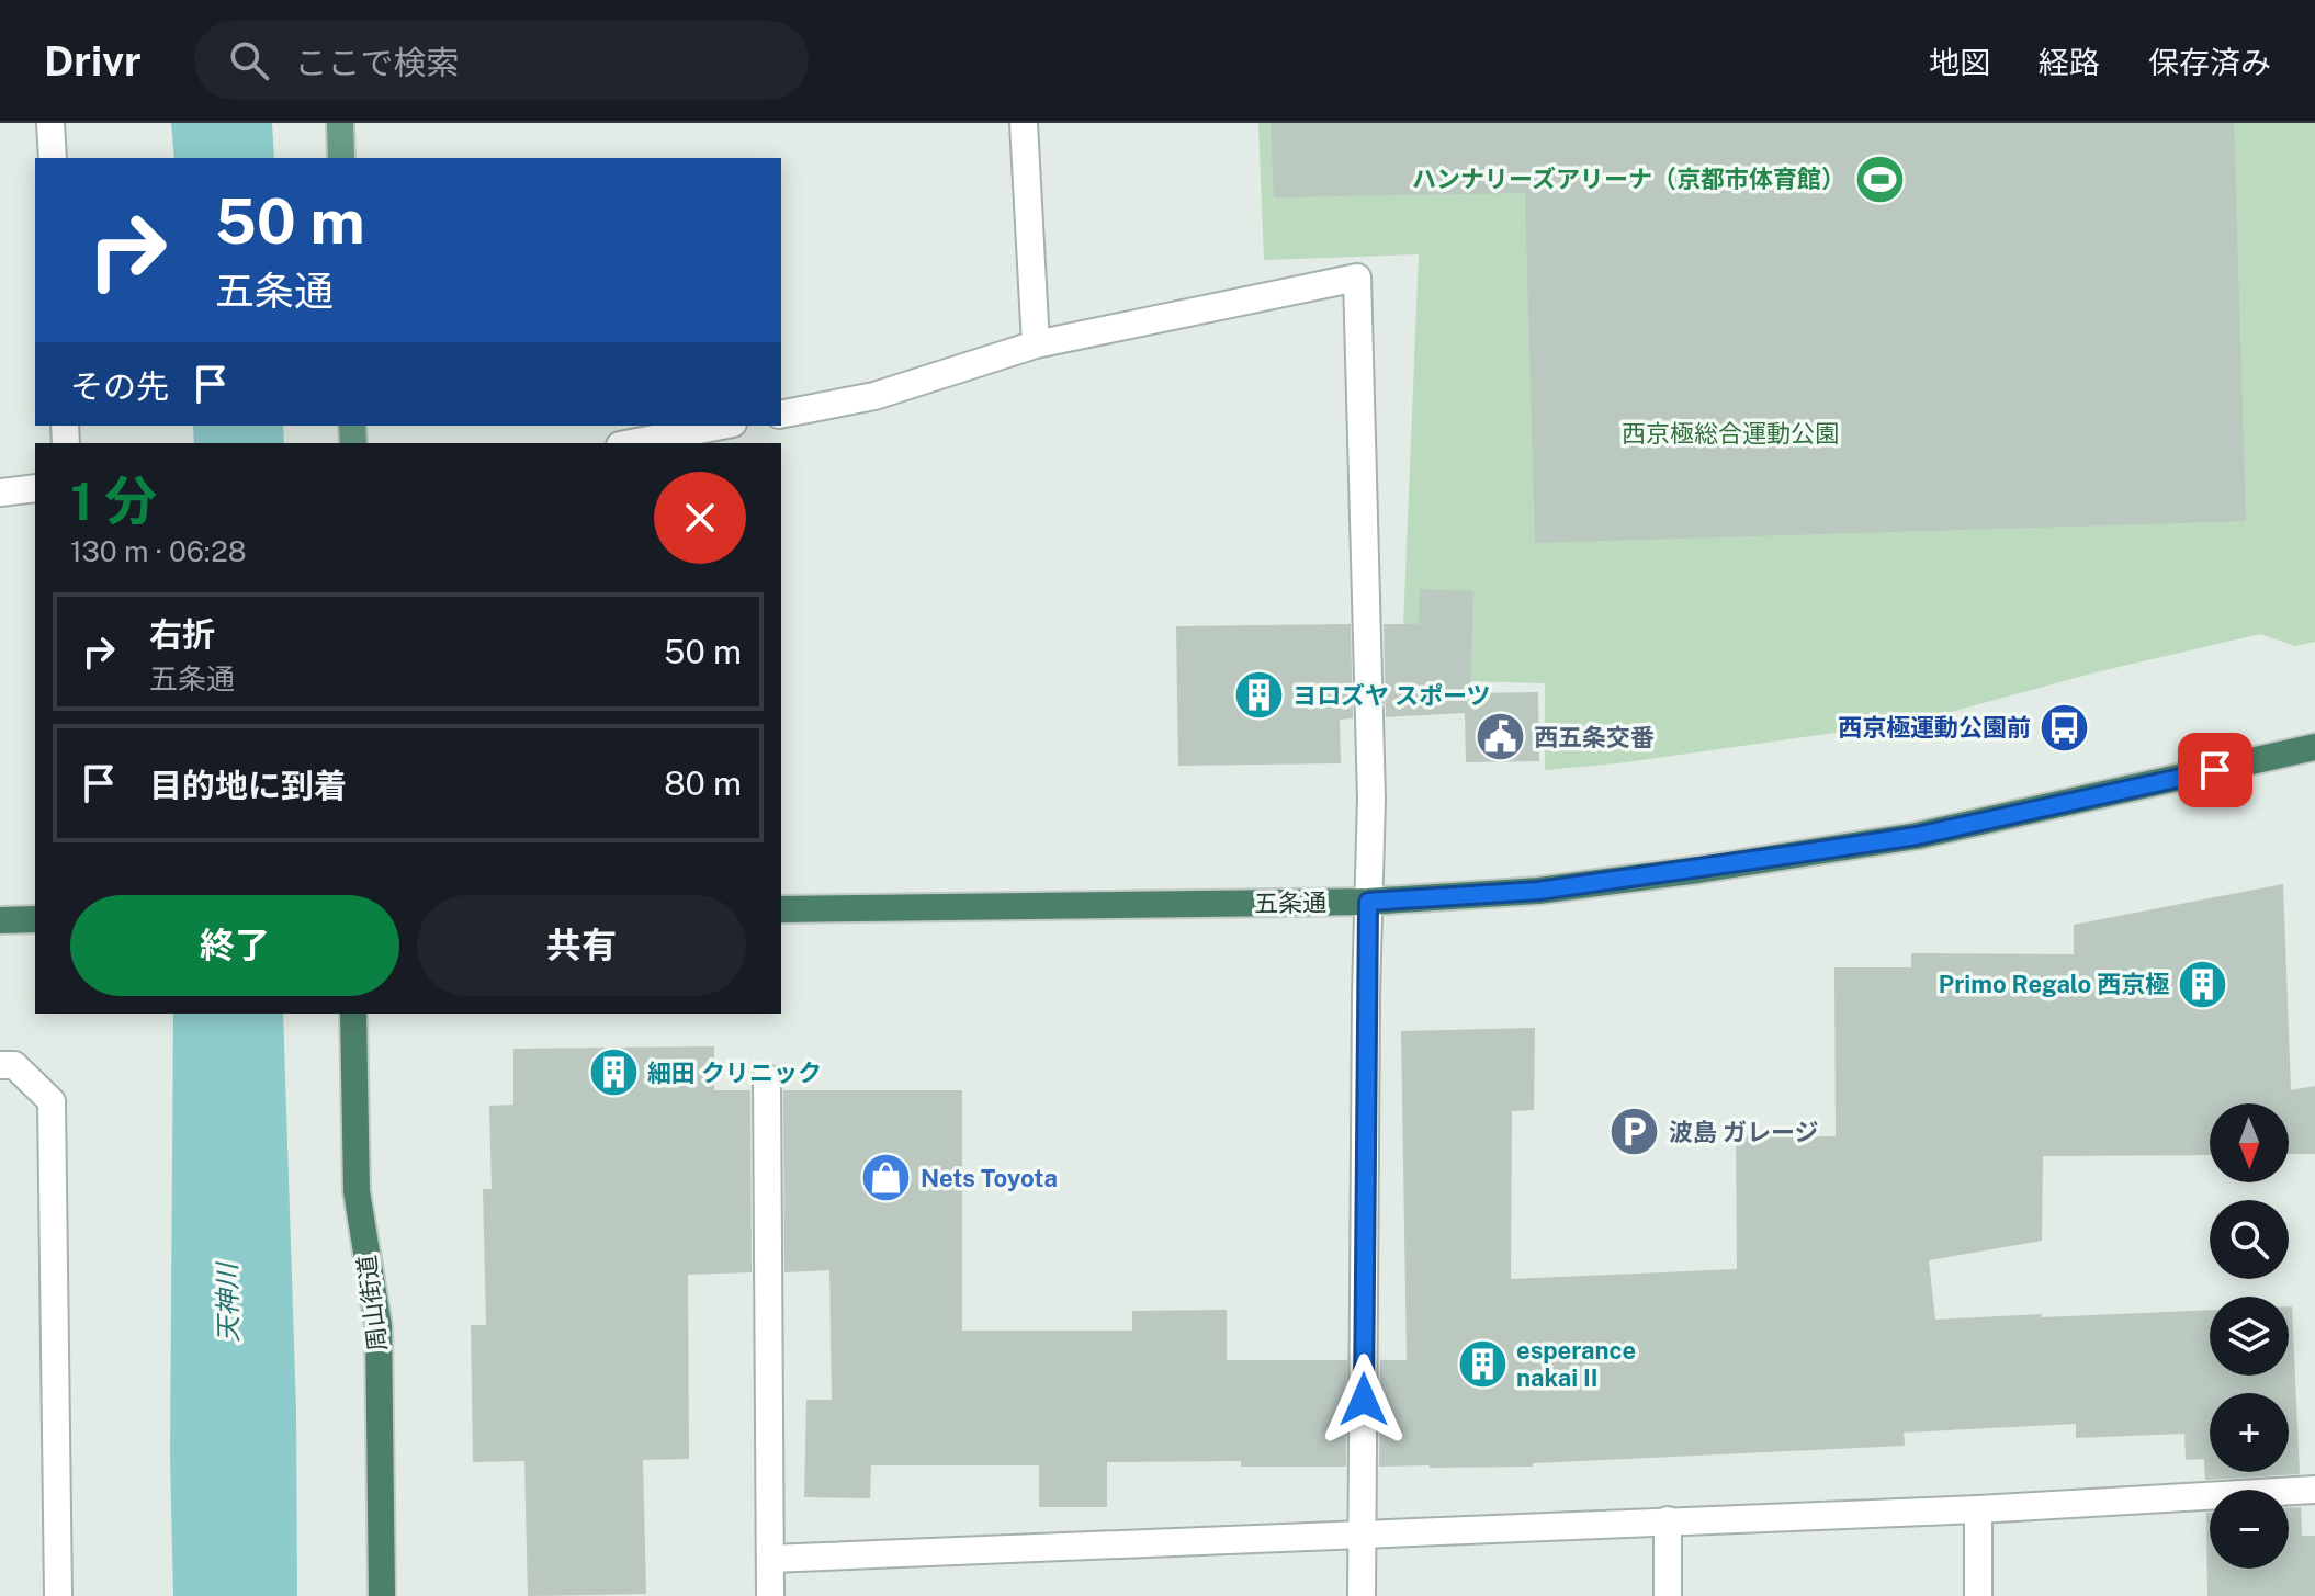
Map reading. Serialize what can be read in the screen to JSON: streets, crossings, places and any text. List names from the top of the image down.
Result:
{
  "streets": {
    "highway": ["五条通", "周山街道"]
  },
  "water": ["天神川"],
  "parks": ["西京極総合運動公園"],
  "places": {
    "sports": ["ハンナリーズアリーナ（京都市体育館）"],
    "building": [
      "ヨロズヤ スポーツ",
      "Primo Regalo 西京極",
      "細田 クリニック",
      "esperance nakai II"
    ],
    "bus stop": ["西京極運動公園前"],
    "public building": ["西五条交番"],
    "parking": ["波島 ガレージ"],
    "shop": ["Nets Toyota"]
  },
  "north": "bottom",
  "page": {
    "header": "Drivr",
    "search": "ここで検索",
    "nav": ["地図", "経路", "保存済み"],
    "turn": ["50 m", "五条通"],
    "then": "その先",
    "heading": ["1 分", "130 m · 06:28"],
    "list": [
      {
        "name": "右折",
        "note": "五条通",
        "value": "50 m"
      },
      {
        "name": "目的地に到着",
        "value": "80 m"
      }
    ],
    "buttons": ["終了", "共有"],
    "map_buttons": ["+", "−"]
  }
}
